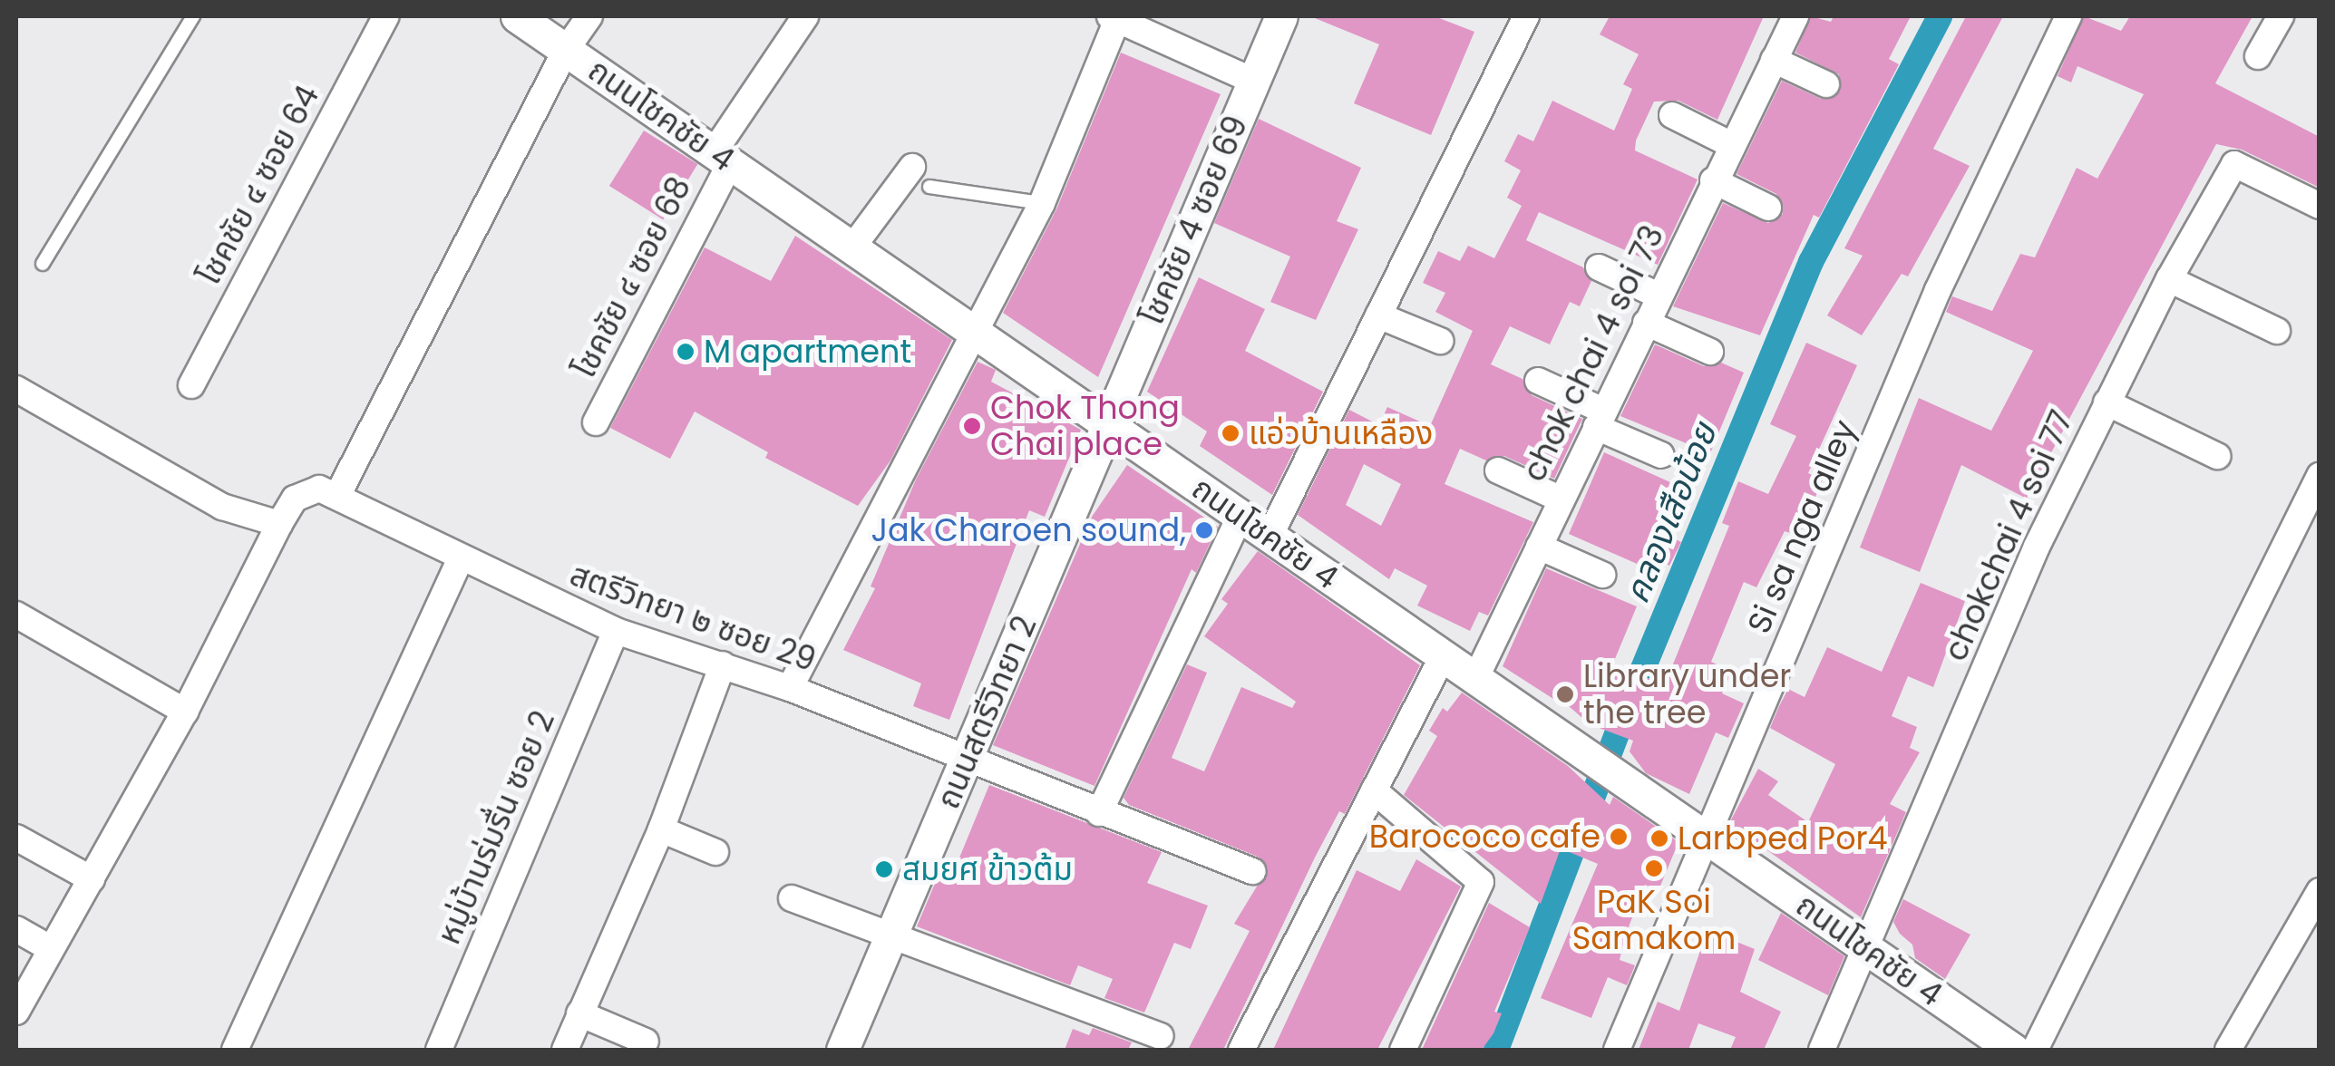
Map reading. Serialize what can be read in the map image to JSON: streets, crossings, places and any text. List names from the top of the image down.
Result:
{
  "streets": {
    "street": [
      "ถนนโชคชัย 4",
      "โชคชัย ๔ ซอย 64",
      "โชคชัย 4 ซอย 69",
      "โชคชัย ๔ ซอย 68",
      "chok chai 4 soi 73",
      "Si sa nga alley",
      "chokchai 4 soi 77",
      "สตรีวิทยา ๒ ซอย 29",
      "ถนนสตรีวิทยา 2",
      "หมู่บ้านร่มรื่น ซอย 2"
    ]
  },
  "crossings": [
    ["ถนนโชคชัย 4", "โชคชัย 4 ซอย 69"],
    ["ถนนโชคชัย 4", "โชคชัย ๔ ซอย 68"],
    ["ถนนโชคชัย 4", "chok chai 4 soi 73"],
    ["ถนนโชคชัย 4", "Si sa nga alley"],
    ["ถนนโชคชัย 4", "chokchai 4 soi 77"],
    ["ถนนโชคชัย 4", "ถนนสตรีวิทยา 2"],
    ["โชคชัย 4 ซอย 69", "ถนนสตรีวิทยา 2"],
    ["สตรีวิทยา ๒ ซอย 29", "ถนนสตรีวิทยา 2"],
    ["สตรีวิทยา ๒ ซอย 29", "หมู่บ้านร่มรื่น ซอย 2"]
  ],
  "water": ["คลองเสือน้อย"],
  "places": [
    "M apartment",
    "Chok Thong Chai place",
    "แอ่วบ้านเหลือง",
    "Jak Charoen sound,",
    "Library under the tree",
    "Barococo cafe",
    "Larbped Por4",
    "PaK Soi Samakom",
    "สมยศ ข้าวต้ม"
  ]
}
